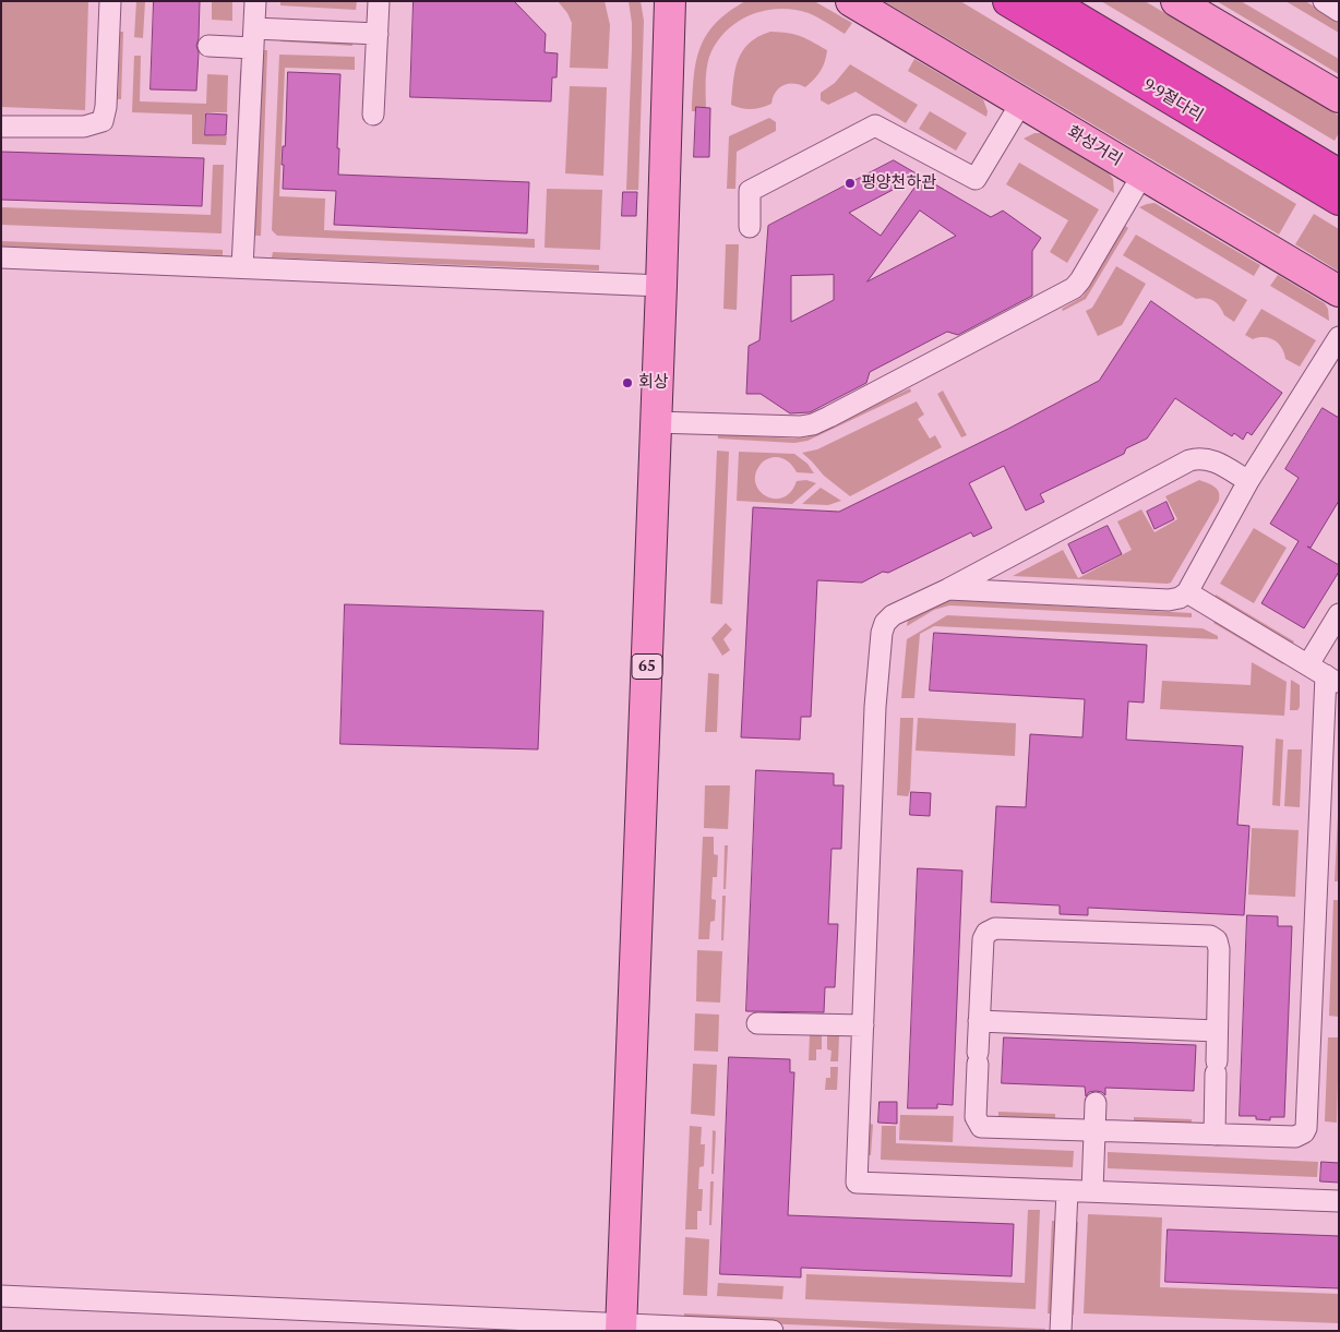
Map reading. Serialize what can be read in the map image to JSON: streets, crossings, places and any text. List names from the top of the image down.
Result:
{
  "streets": {
    "highway": ["9·9절다리"],
    "main road": ["화성거리", "65"]
  },
  "places": ["평양천하관", "회상"]
}
